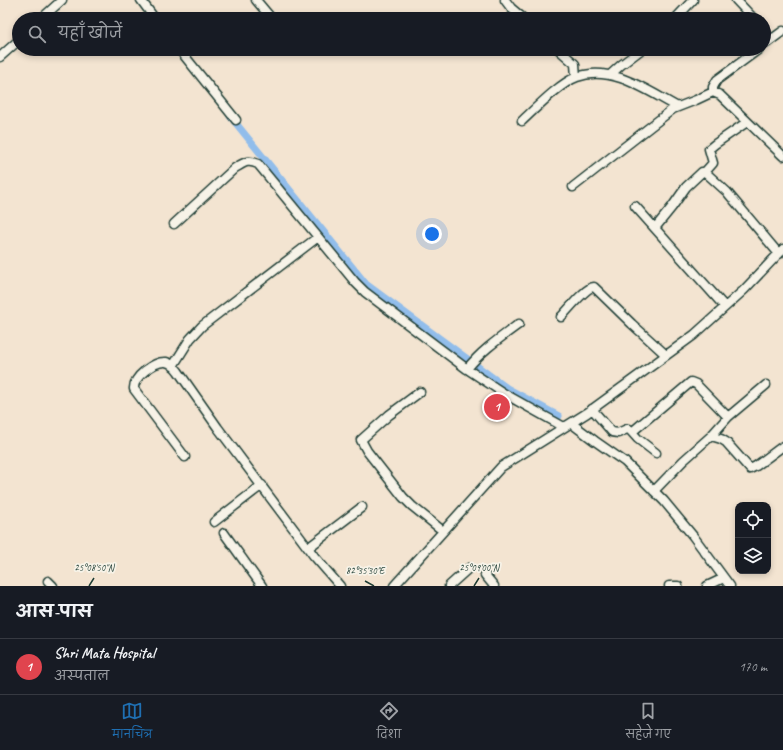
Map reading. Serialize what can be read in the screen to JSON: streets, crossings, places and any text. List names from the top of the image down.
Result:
{
  "page": {
    "search": "यहाँ खोजें",
    "pins": "1",
    "heading": "आस-पास",
    "list": [
      {
        "mark": "1",
        "name": "Shri Mata Hospital",
        "note": "अस्पताल",
        "value": "170 m"
      }
    ],
    "nav": ["मानचित्र", "दिशा", "सहेजे गए"]
  },
  "coordinates": ["25°08'50\"N", "25°09'00\"N", "82°35'30\"E"]
}
